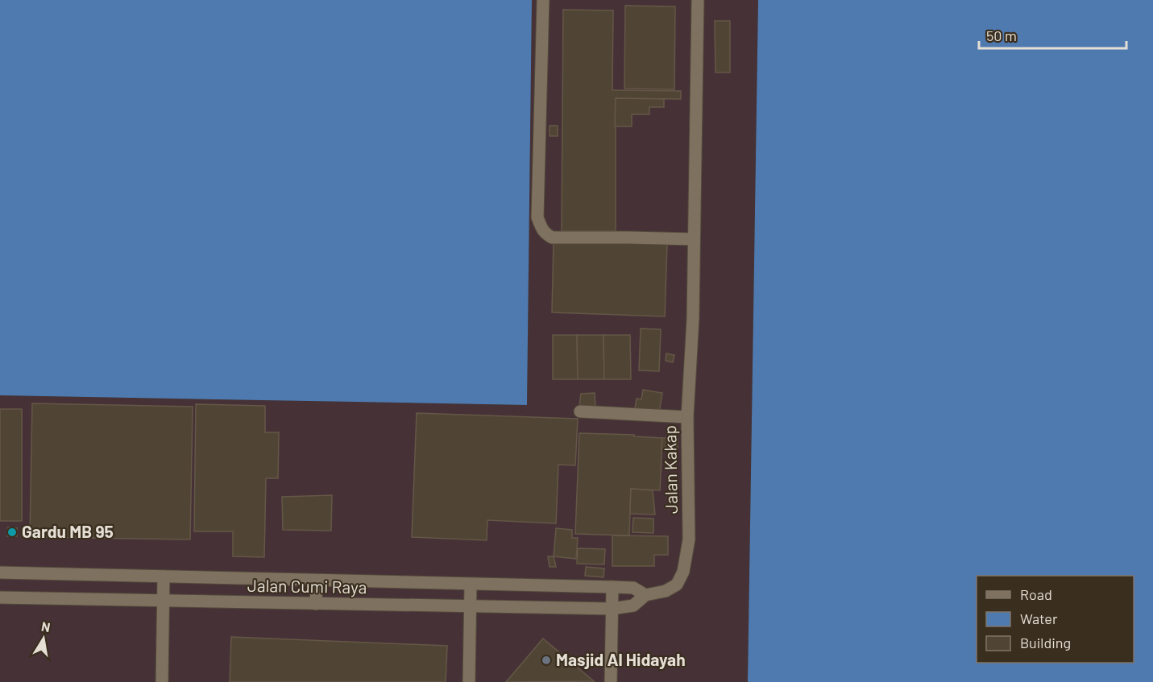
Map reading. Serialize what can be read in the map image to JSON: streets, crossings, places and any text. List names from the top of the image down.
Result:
{
  "streets": {
    "street": ["Jalan Kakap", "Jalan Cumi Raya"]
  },
  "crossings": [
    ["Jalan Kakap", "Jalan Cumi Raya"]
  ],
  "places": ["Gardu MB 95", "Masjid Al Hidayah"],
  "legend": ["Road", "Water", "Building"],
  "scale_bar": "50 m",
  "north": "top"
}
